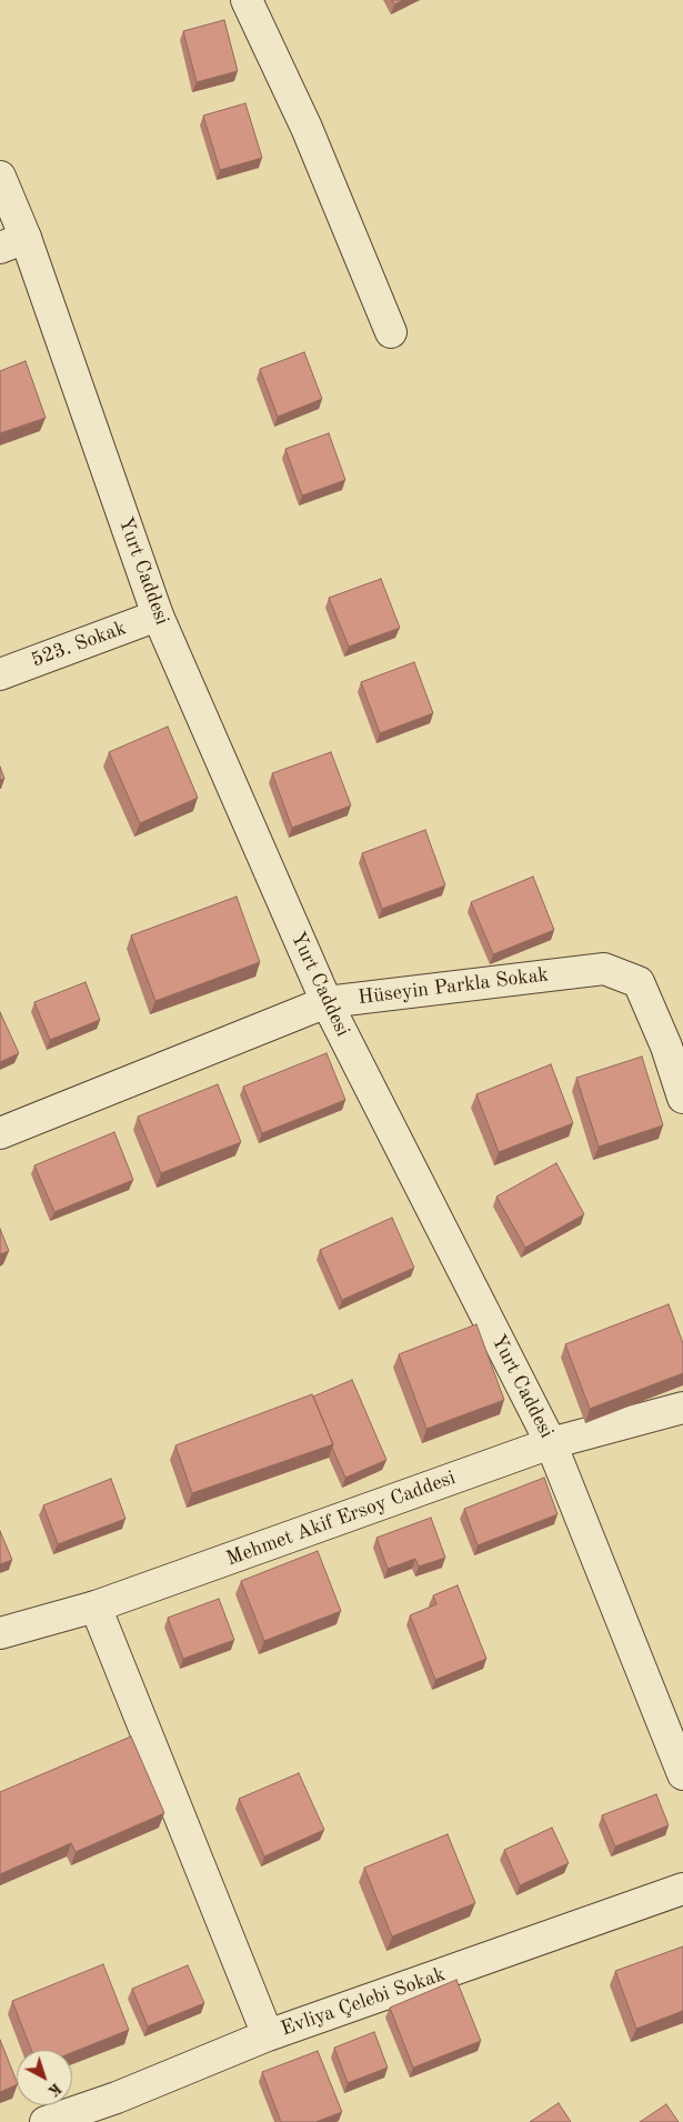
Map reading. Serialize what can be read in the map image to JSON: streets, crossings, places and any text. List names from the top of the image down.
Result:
{
  "streets": {
    "street": [
      "Yurt Caddesi",
      "523. Sokak",
      "Hüseyin Parkla Sokak",
      "Mehmet Akif Ersoy Caddesi",
      "Evliya Çelebi Sokak"
    ]
  },
  "crossings": [
    ["Yurt Caddesi", "523. Sokak"],
    ["Yurt Caddesi", "Hüseyin Parkla Sokak"],
    ["Yurt Caddesi", "Mehmet Akif Ersoy Caddesi"]
  ],
  "north": "bottom right"
}
